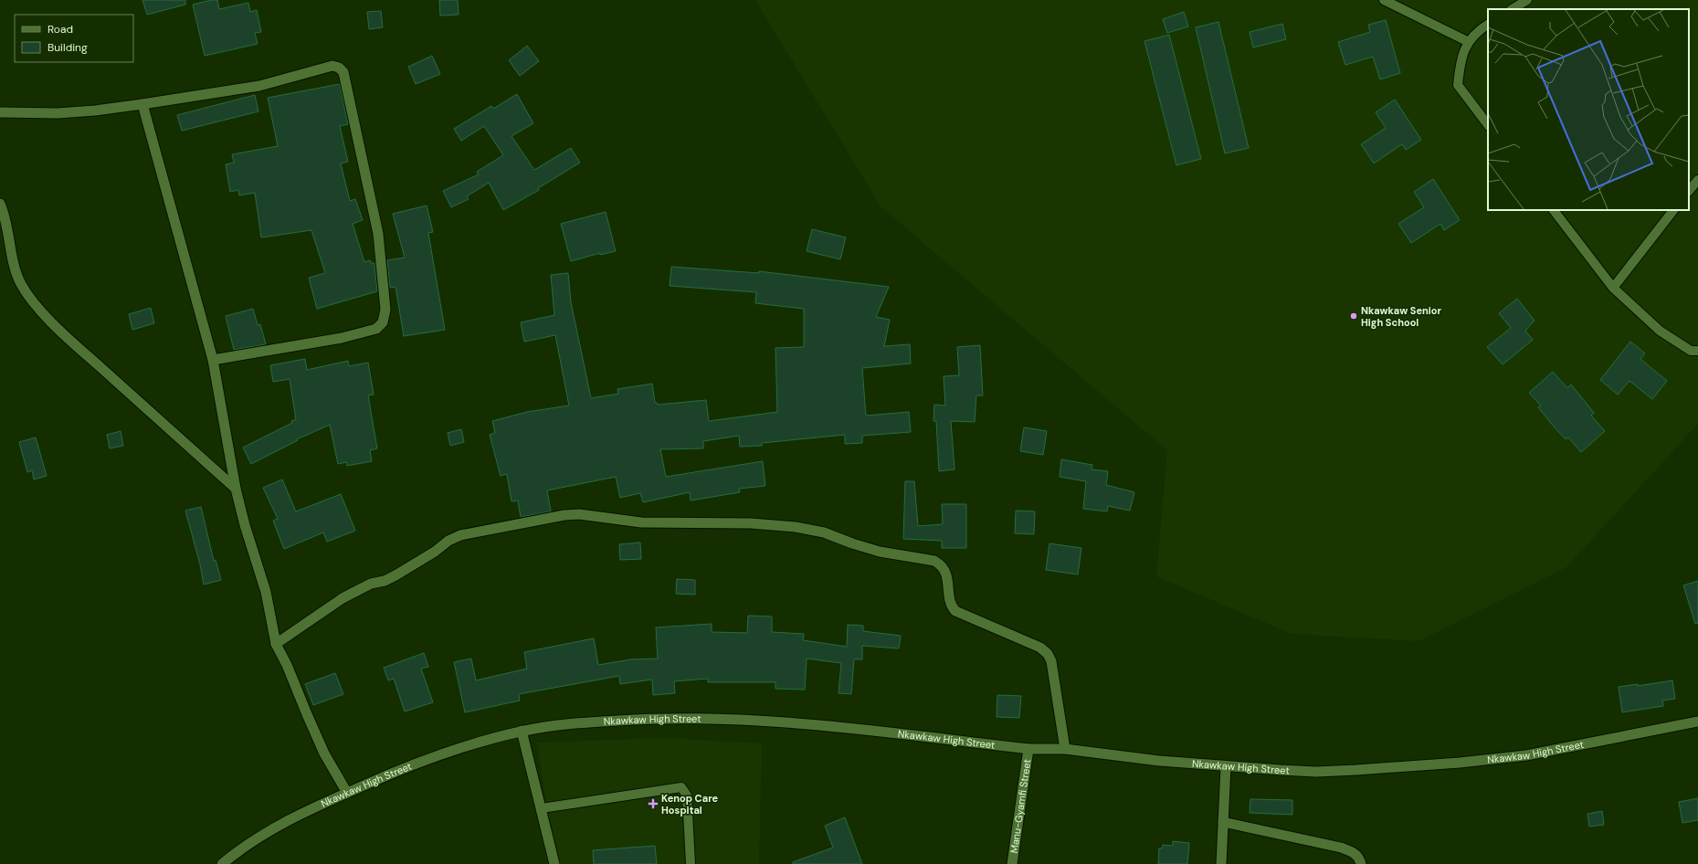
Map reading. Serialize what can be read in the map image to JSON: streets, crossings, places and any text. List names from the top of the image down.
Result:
{
  "streets": {
    "street": ["Nkawkaw High Street", "Manu-Gyamfi Street"]
  },
  "crossings": [
    ["Nkawkaw High Street", "Manu-Gyamfi Street"]
  ],
  "places": {
    "other": ["Nkawkaw Senior High School"],
    "health": ["Kenop Care Hospital"]
  },
  "legend": ["Road", "Building"]
}
